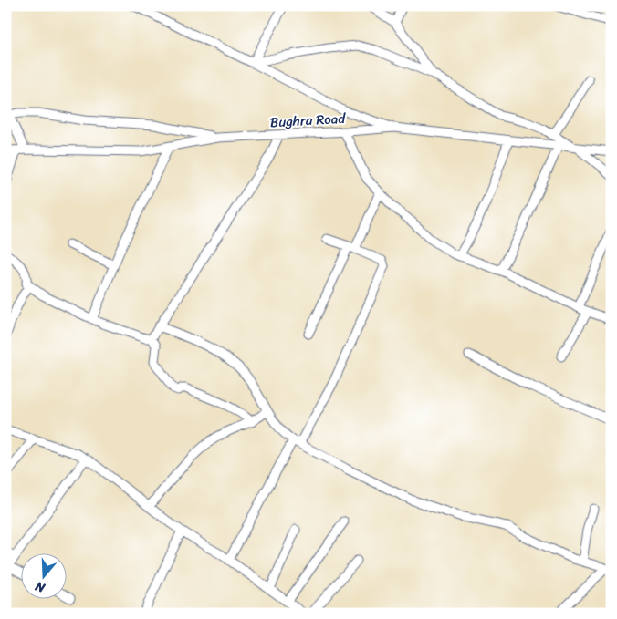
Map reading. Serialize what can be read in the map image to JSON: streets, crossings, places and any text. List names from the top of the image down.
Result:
{
  "streets": {
    "street": ["Bughra Road"]
  },
  "north": "bottom"
}
